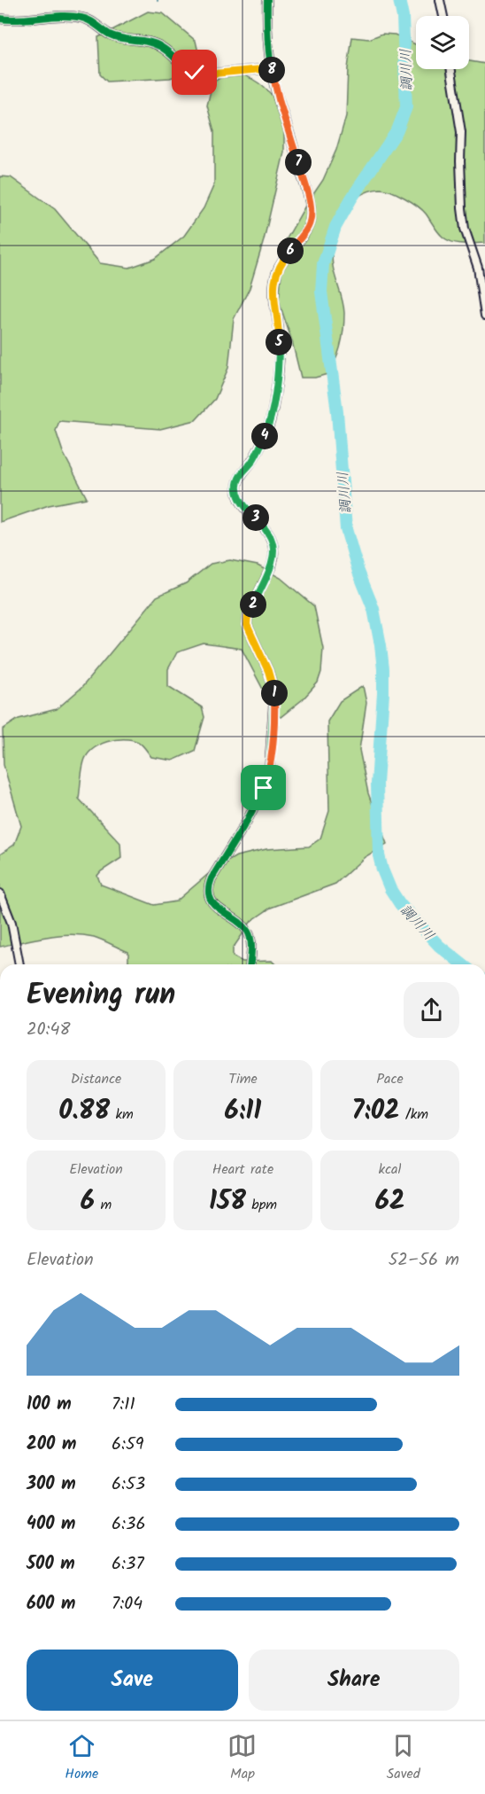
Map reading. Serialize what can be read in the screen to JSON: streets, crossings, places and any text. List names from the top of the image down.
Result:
{
  "water": ["調川川"],
  "page": {
    "pins": [
      "8",
      "7",
      "6",
      "5",
      "4",
      "3",
      "2",
      "1"
    ],
    "heading": ["Evening run", "20:48"],
    "stats": [
      ["Distance", "0.88 km"],
      ["Time", "6:11"],
      ["Pace", "7:02 /km"],
      ["Elevation", "6 m"],
      ["Heart rate", "158 bpm"],
      ["kcal", "62"]
    ],
    "chart": ["Elevation", "52–56 m"],
    "list": [
      {
        "name": "100 m",
        "note": "7:11"
      },
      {
        "name": "200 m",
        "note": "6:59"
      },
      {
        "name": "300 m",
        "note": "6:53"
      },
      {
        "name": "400 m",
        "note": "6:36"
      },
      {
        "name": "500 m",
        "note": "6:37"
      },
      {
        "name": "600 m",
        "note": "7:04"
      }
    ],
    "buttons": ["Save", "Share"],
    "tabs": ["Home", "Map", "Saved"]
  }
}
